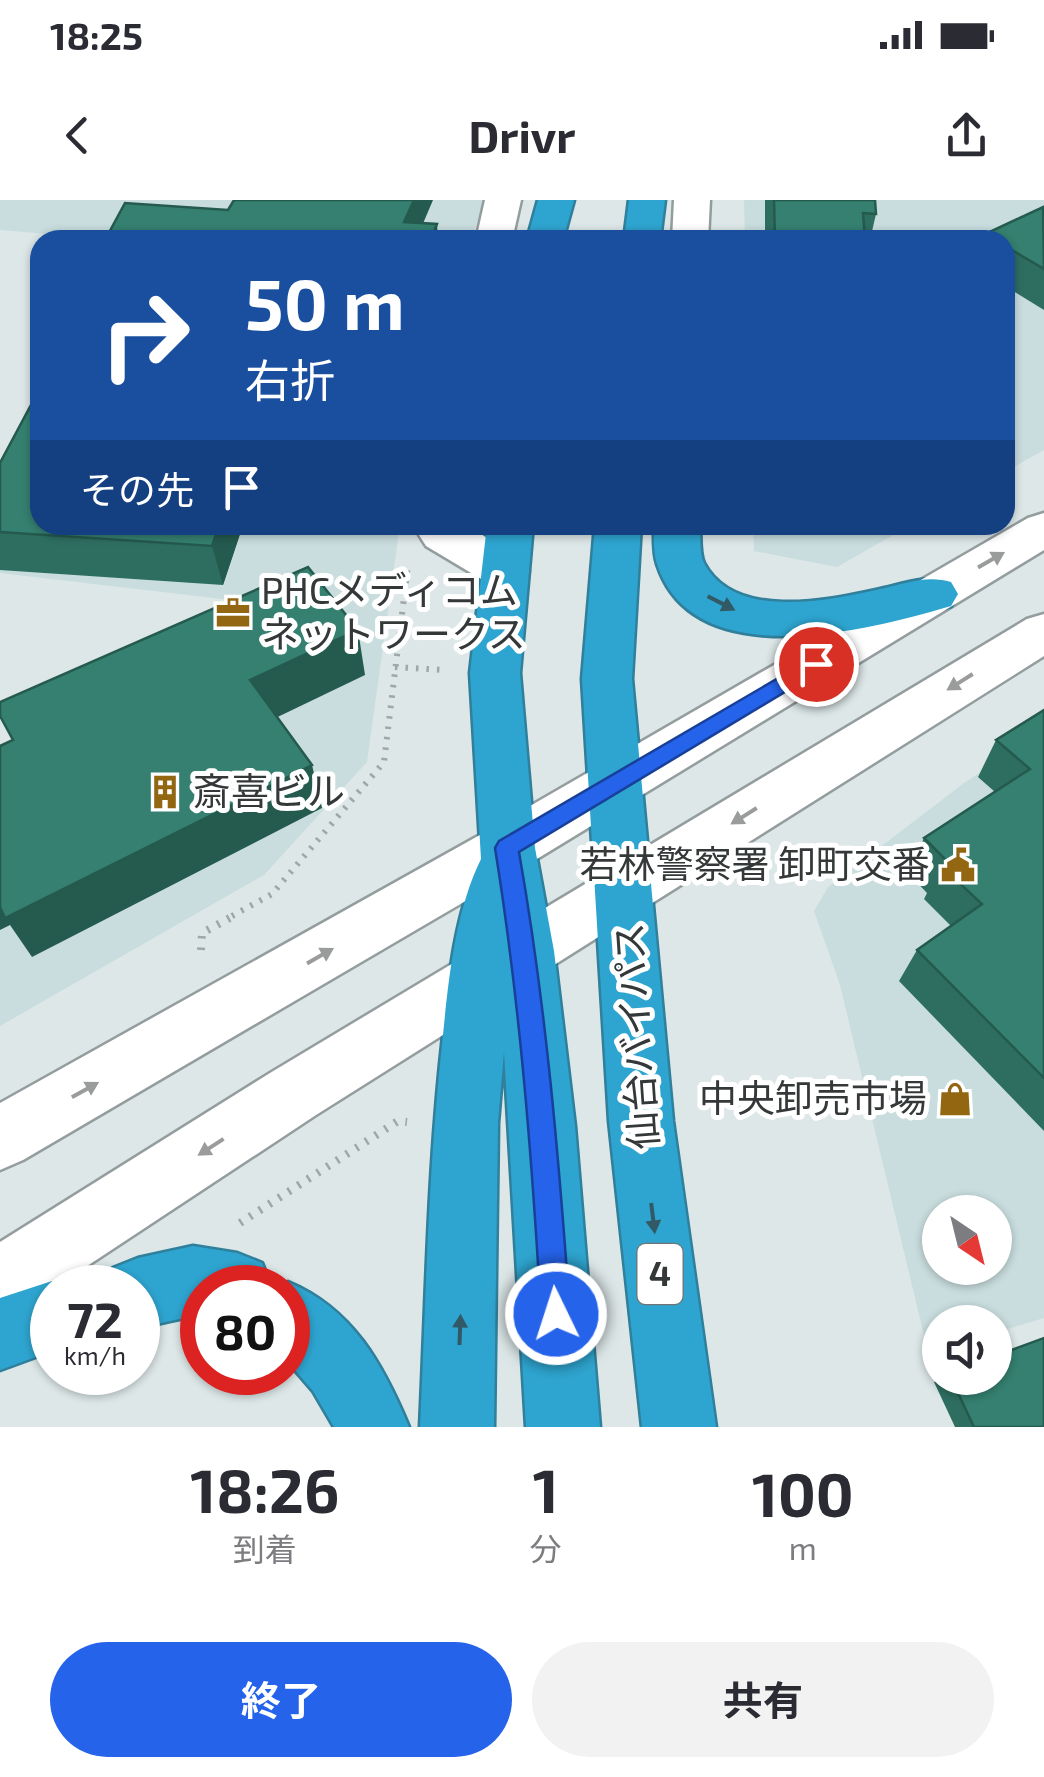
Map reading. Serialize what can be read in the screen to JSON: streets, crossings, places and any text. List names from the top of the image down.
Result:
{
  "streets": {
    "highway": ["仙台バイパス", "4"]
  },
  "places": {
    "office": ["PHCメディコム ネットワークス"],
    "building": ["斎喜ビル"],
    "public building": ["若林警察署 卸町交番"],
    "shop": ["中央卸売市場"]
  },
  "north": "bottom right",
  "page": {
    "status": "18:25",
    "header": "Drivr",
    "turn": ["50 m", "右折"],
    "then": "その先",
    "speed": "72 km/h",
    "limit": "80",
    "eta": [
      "18:26",
      "到着",
      "1",
      "分",
      "100",
      "m"
    ],
    "buttons": ["終了", "共有"]
  }
}
